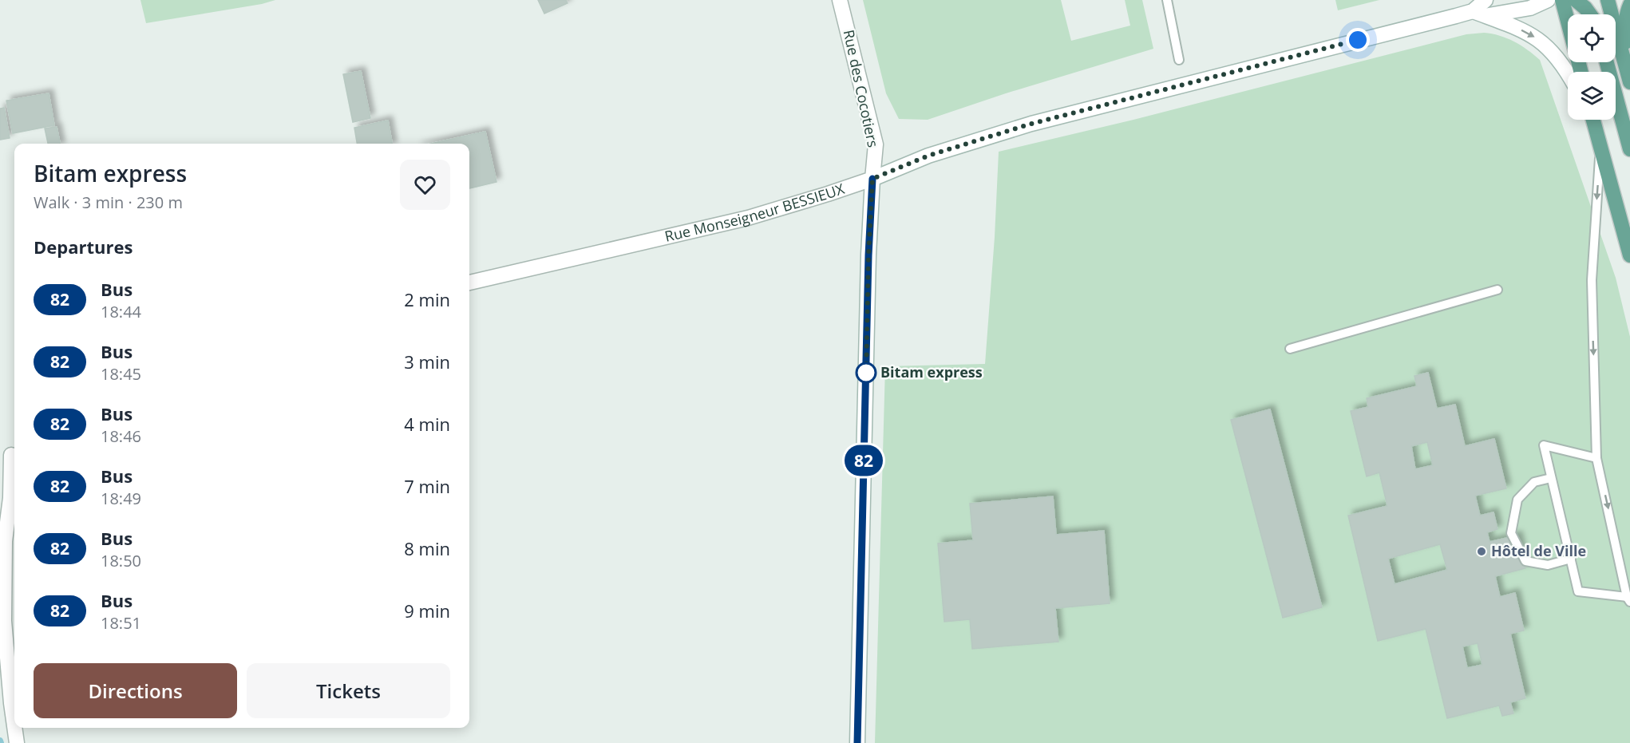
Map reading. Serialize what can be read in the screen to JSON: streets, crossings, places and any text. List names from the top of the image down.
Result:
{
  "streets": {
    "street": ["Rue des Cocotiers", "Rue Monseigneur BESSIEUX"]
  },
  "crossings": [
    ["Rue des Cocotiers", "Rue Monseigneur BESSIEUX"]
  ],
  "places": ["Bitam express", "Hôtel de Ville"],
  "lines": ["bus line 82"],
  "page": {
    "on_map": "82",
    "heading": [
      ["Bitam express", "Walk · 3 min · 230 m"],
      "Departures"
    ],
    "list": [
      {
        "mark": "82",
        "name": "Bus",
        "note": "18:44",
        "value": "2 min"
      },
      {
        "mark": "82",
        "name": "Bus",
        "note": "18:45",
        "value": "3 min"
      },
      {
        "mark": "82",
        "name": "Bus",
        "note": "18:46",
        "value": "4 min"
      },
      {
        "mark": "82",
        "name": "Bus",
        "note": "18:49",
        "value": "7 min"
      },
      {
        "mark": "82",
        "name": "Bus",
        "note": "18:50",
        "value": "8 min"
      },
      {
        "mark": "82",
        "name": "Bus",
        "note": "18:51",
        "value": "9 min"
      }
    ],
    "buttons": ["Directions", "Tickets"]
  }
}
